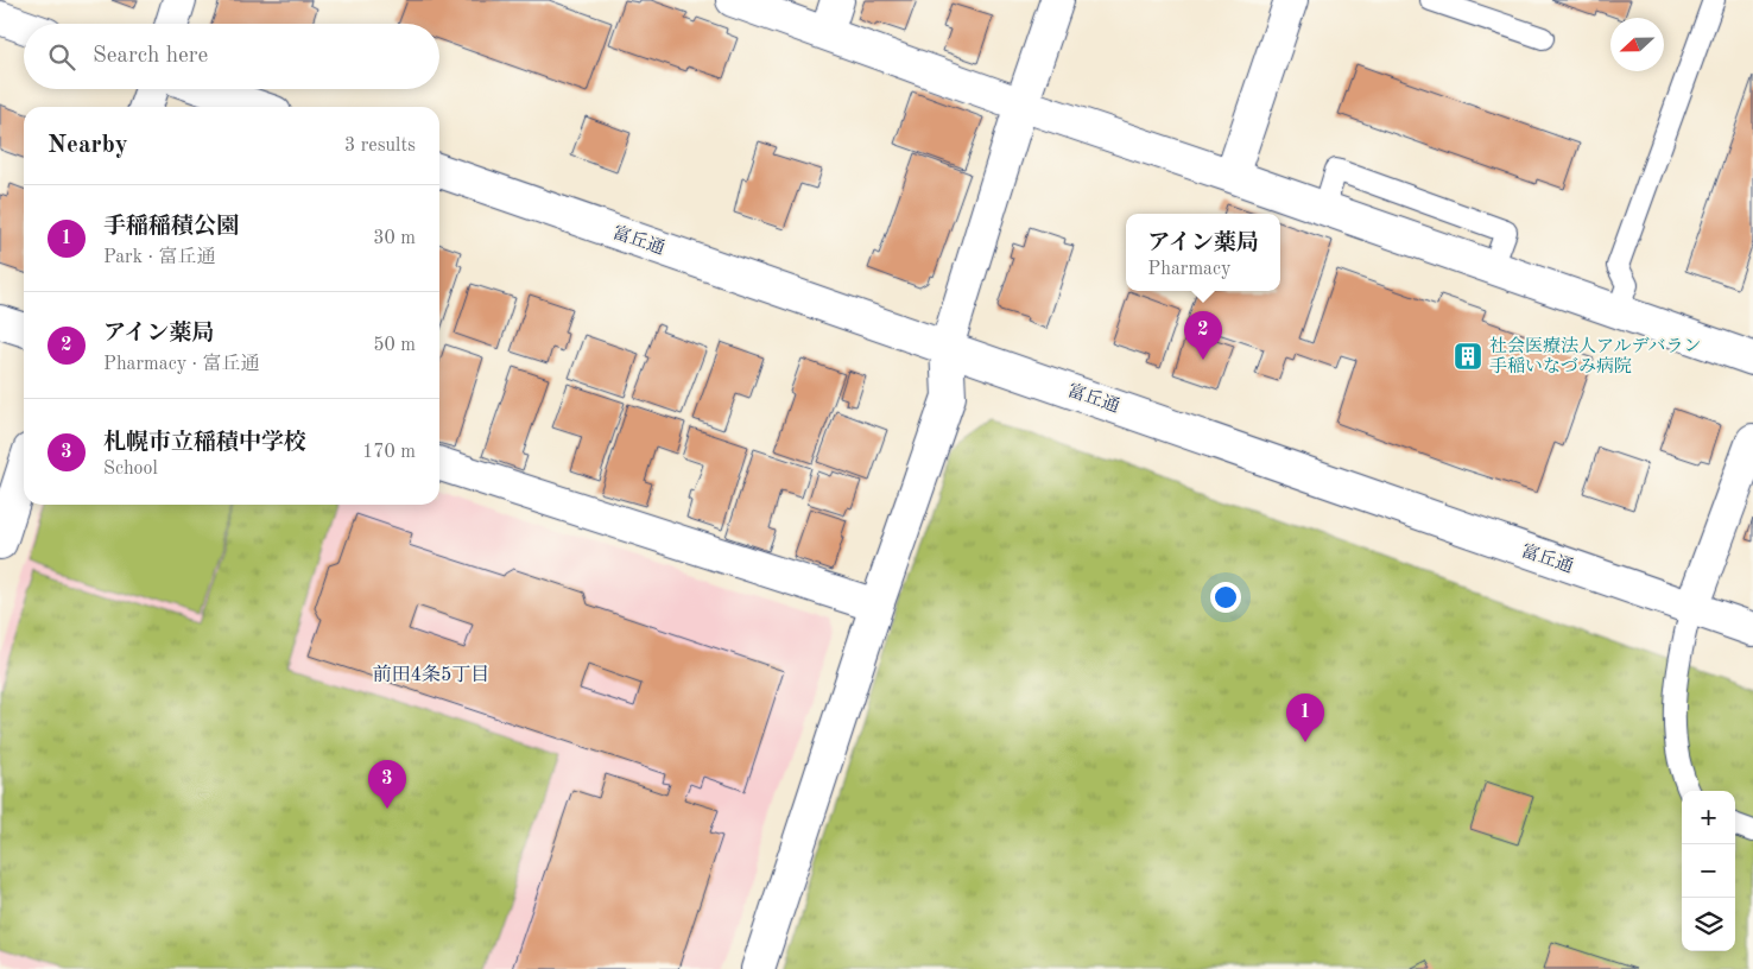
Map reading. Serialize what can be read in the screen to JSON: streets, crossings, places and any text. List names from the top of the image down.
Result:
{
  "streets": {
    "street": ["富丘通"]
  },
  "districts": ["前田4条5丁目"],
  "places": {
    "building": ["社会医療法人アルデバラン 手稲いなづみ病院"]
  },
  "north": "left",
  "page": {
    "search": "Search here",
    "heading": ["Nearby", "3 results"],
    "list": [
      {
        "mark": "1",
        "name": "手稲稲積公園",
        "note": "Park · 富丘通",
        "value": "30 m"
      },
      {
        "mark": "2",
        "name": "アイン薬局",
        "note": "Pharmacy · 富丘通",
        "value": "50 m"
      },
      {
        "mark": "3",
        "name": "札幌市立稲積中学校",
        "note": "School",
        "value": "170 m"
      }
    ],
    "popup": ["アイン薬局", "Pharmacy"],
    "pins": ["2", "1", "3"],
    "map_buttons": ["+", "−"]
  }
}
